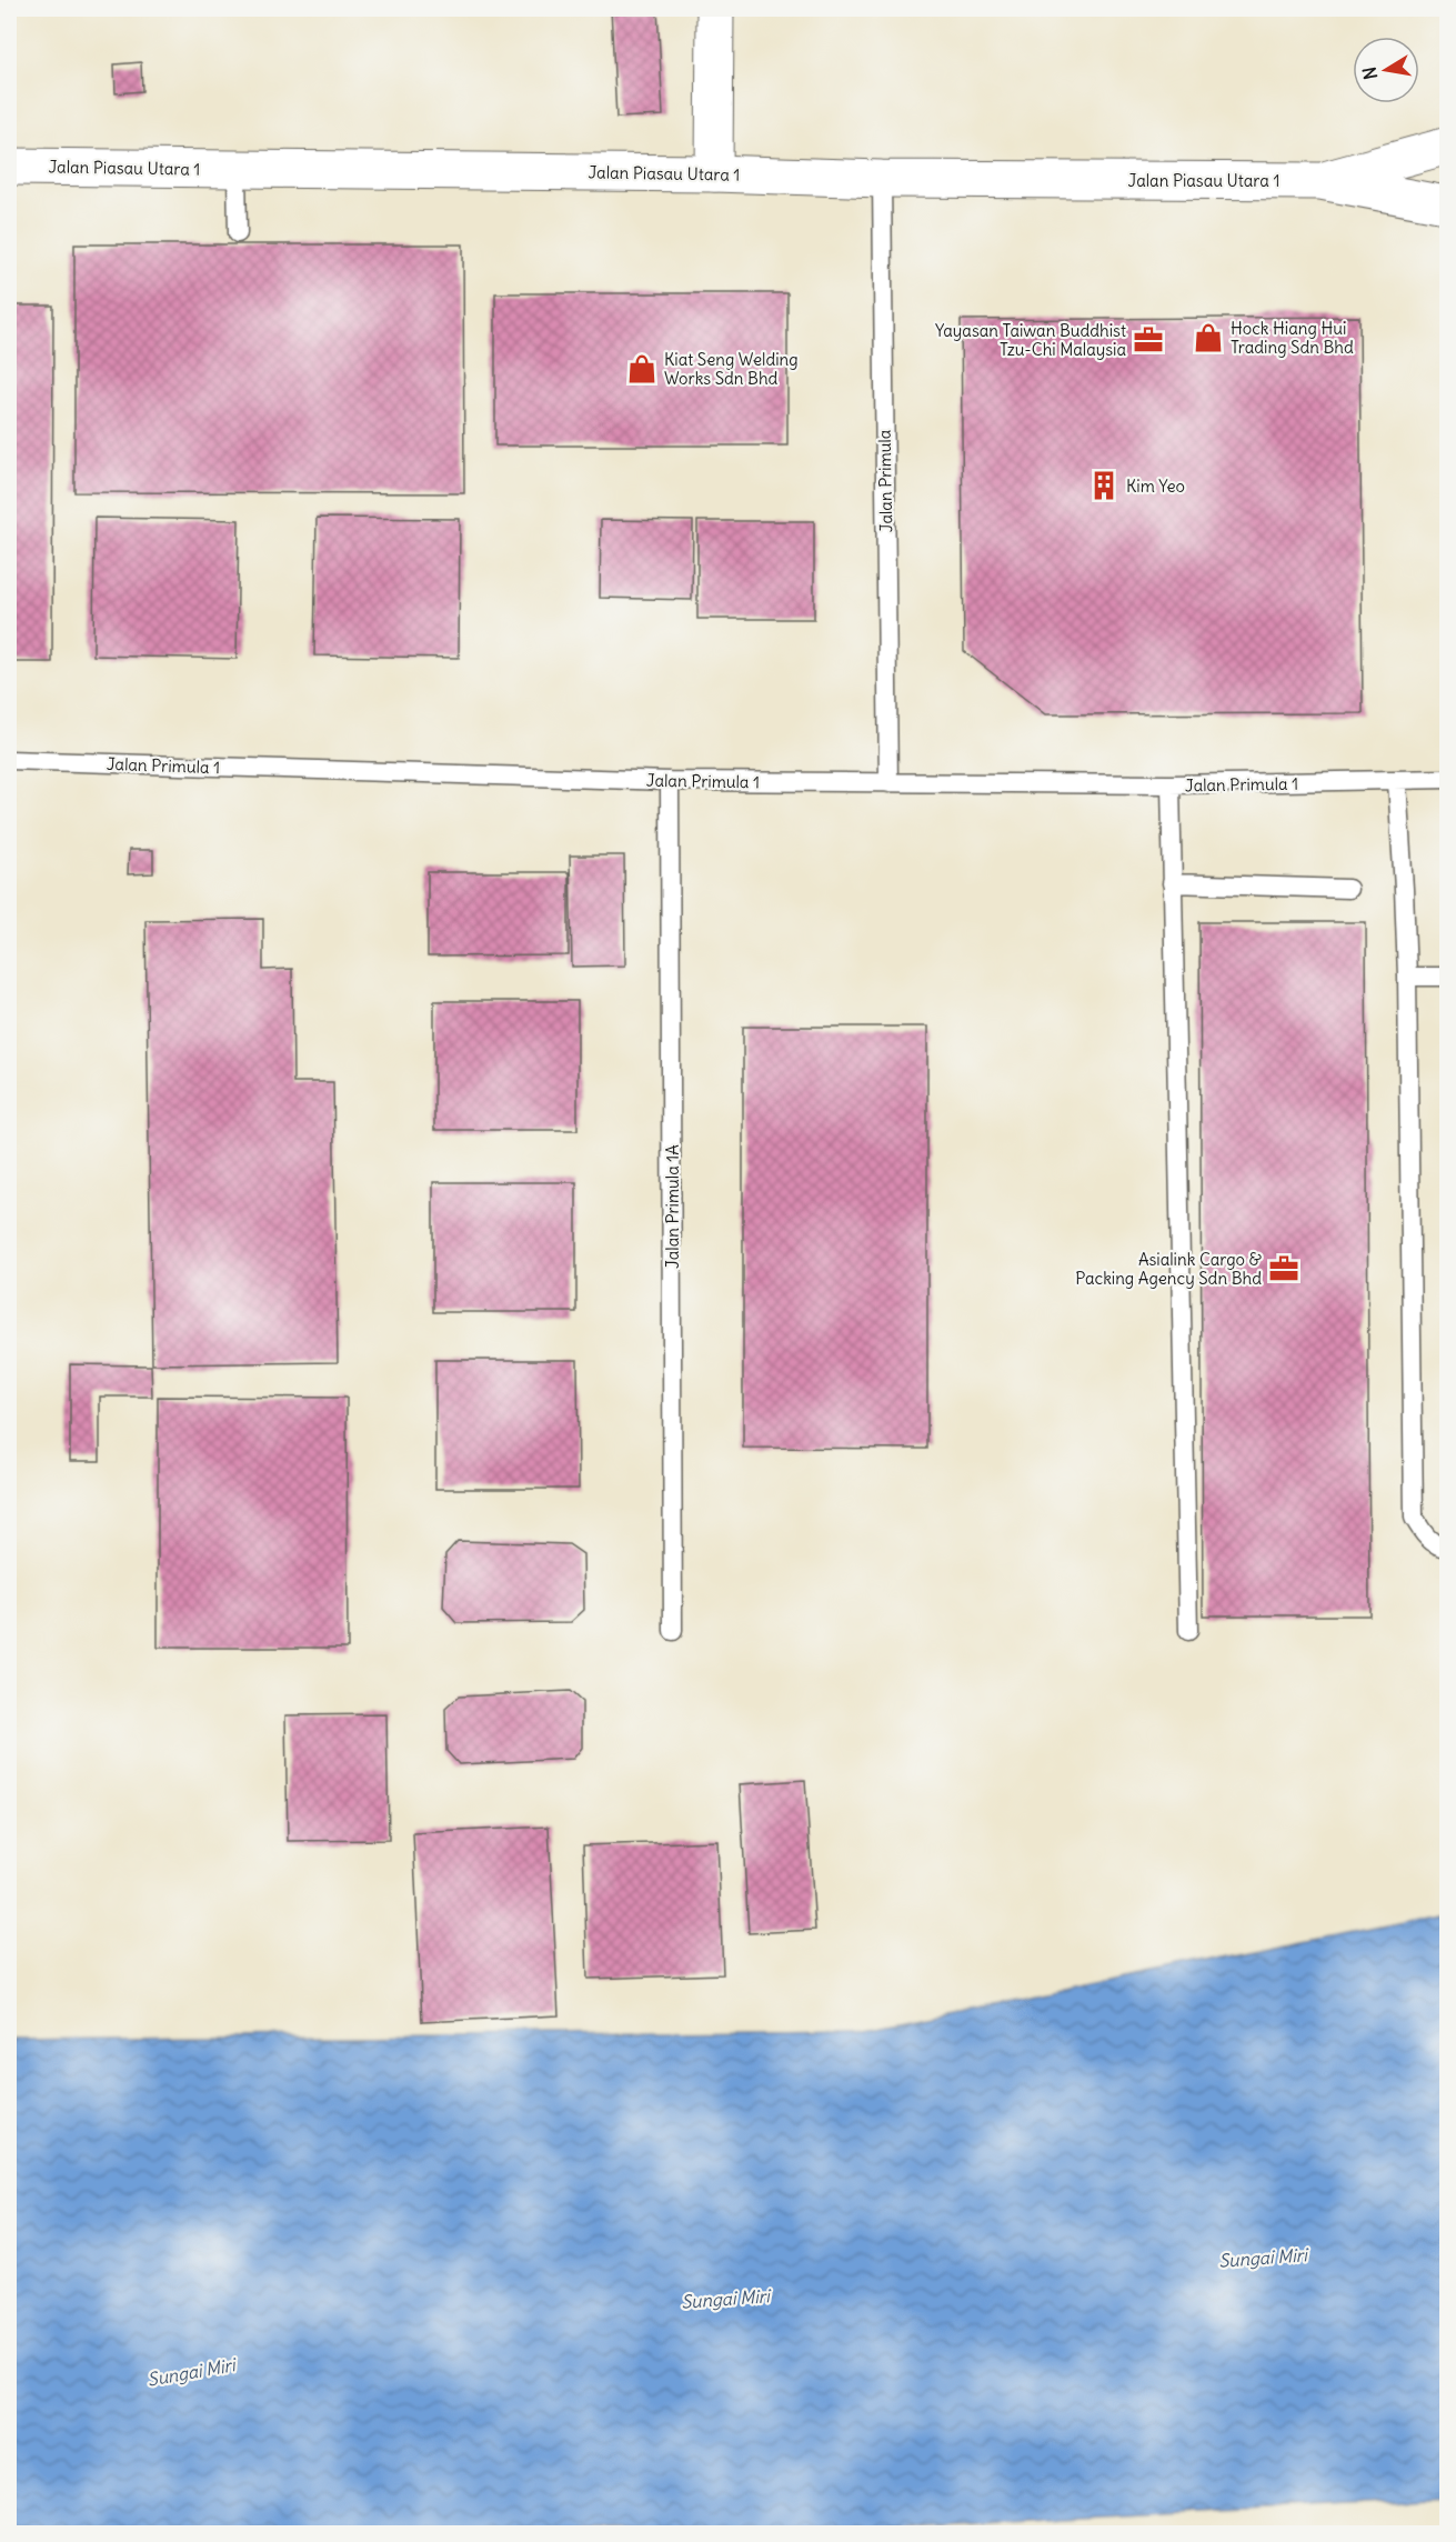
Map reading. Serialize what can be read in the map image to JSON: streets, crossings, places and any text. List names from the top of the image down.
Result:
{
  "streets": {
    "street": ["Jalan Piasau Utara 1"],
    "lane": ["Jalan Primula", "Jalan Primula 1", "Jalan Primula 1A"]
  },
  "crossings": [
    ["Jalan Piasau Utara 1", "Jalan Primula"],
    ["Jalan Primula", "Jalan Primula 1"],
    ["Jalan Primula 1", "Jalan Primula 1A"]
  ],
  "water": ["Sungai Miri"],
  "places": {
    "shop": ["Hock Hiang Hui Trading Sdn Bhd", "Kiat Seng Welding Works Sdn Bhd"],
    "office": ["Yayasan Taiwan Buddhist Tzu-Chi Malaysia", "Asialink Cargo & Packing Agency Sdn Bhd"],
    "building": ["Kim Yeo"]
  },
  "north": "left"
}
